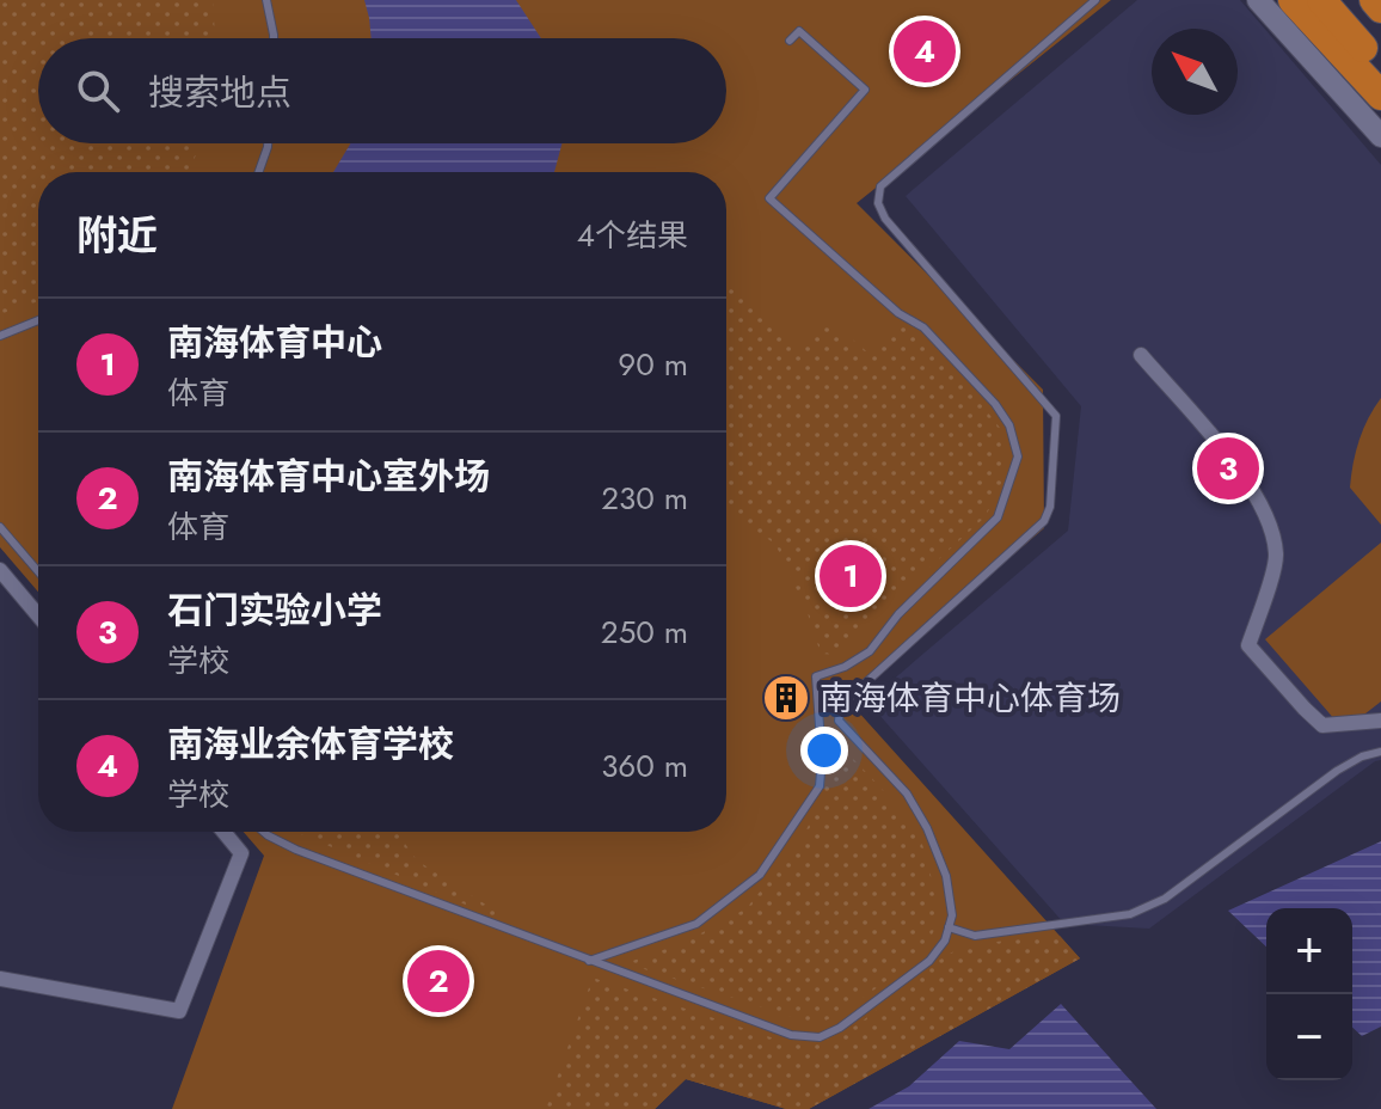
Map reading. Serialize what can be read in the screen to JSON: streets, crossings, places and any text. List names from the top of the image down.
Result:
{
  "places": {
    "building": ["南海体育中心体育场"]
  },
  "north": "top left",
  "page": {
    "pins": [
      "4",
      "3",
      "1",
      "2"
    ],
    "search": "搜索地点",
    "heading": ["附近", "4个结果"],
    "list": [
      {
        "mark": "1",
        "name": "南海体育中心",
        "note": "体育",
        "value": "90 m"
      },
      {
        "mark": "2",
        "name": "南海体育中心室外场",
        "note": "体育",
        "value": "230 m"
      },
      {
        "mark": "3",
        "name": "石门实验小学",
        "note": "学校",
        "value": "250 m"
      },
      {
        "mark": "4",
        "name": "南海业余体育学校",
        "note": "学校",
        "value": "360 m"
      }
    ],
    "map_buttons": ["+", "−"]
  }
}
